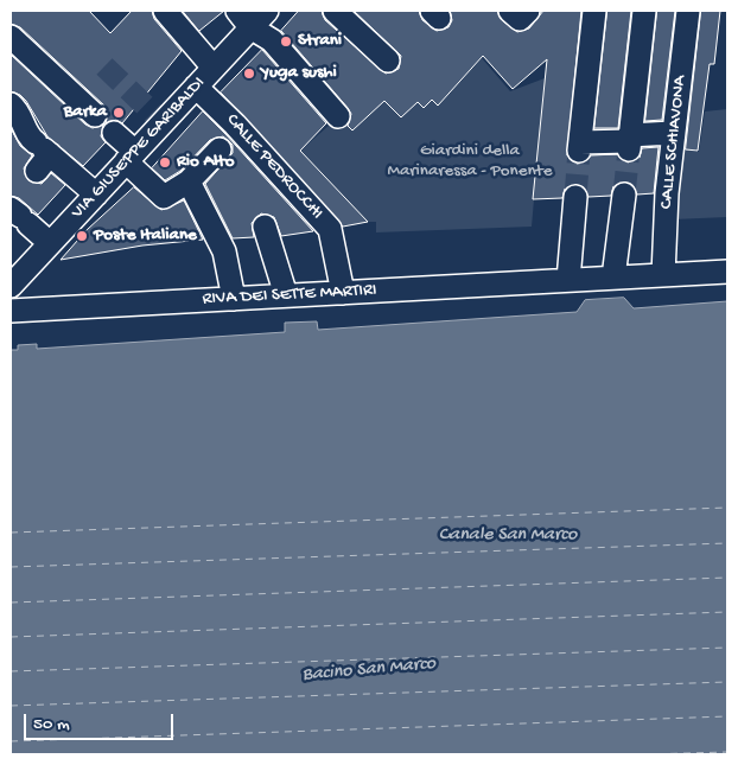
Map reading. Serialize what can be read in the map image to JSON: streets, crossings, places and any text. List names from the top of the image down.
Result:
{
  "streets": {
    "street": [
      "CALLE SCHIAVONA",
      "VIA GIUSEPPE GARIBALDI",
      "CALLE PEDROCCHI",
      "RIVA DEI SETTE MARTIRI"
    ]
  },
  "crossings": [
    ["CALLE SCHIAVONA", "RIVA DEI SETTE MARTIRI"],
    ["VIA GIUSEPPE GARIBALDI", "CALLE PEDROCCHI"],
    ["CALLE PEDROCCHI", "RIVA DEI SETTE MARTIRI"]
  ],
  "water": ["Canale San Marco", "Bacino San Marco"],
  "parks": ["Giardini della Marinaressa - Ponente"],
  "places": [
    "Strani",
    "Yuga sushi",
    "Barka",
    "Rio Alto",
    "Poste Italiane"
  ],
  "scale_bar": "50 m"
}
